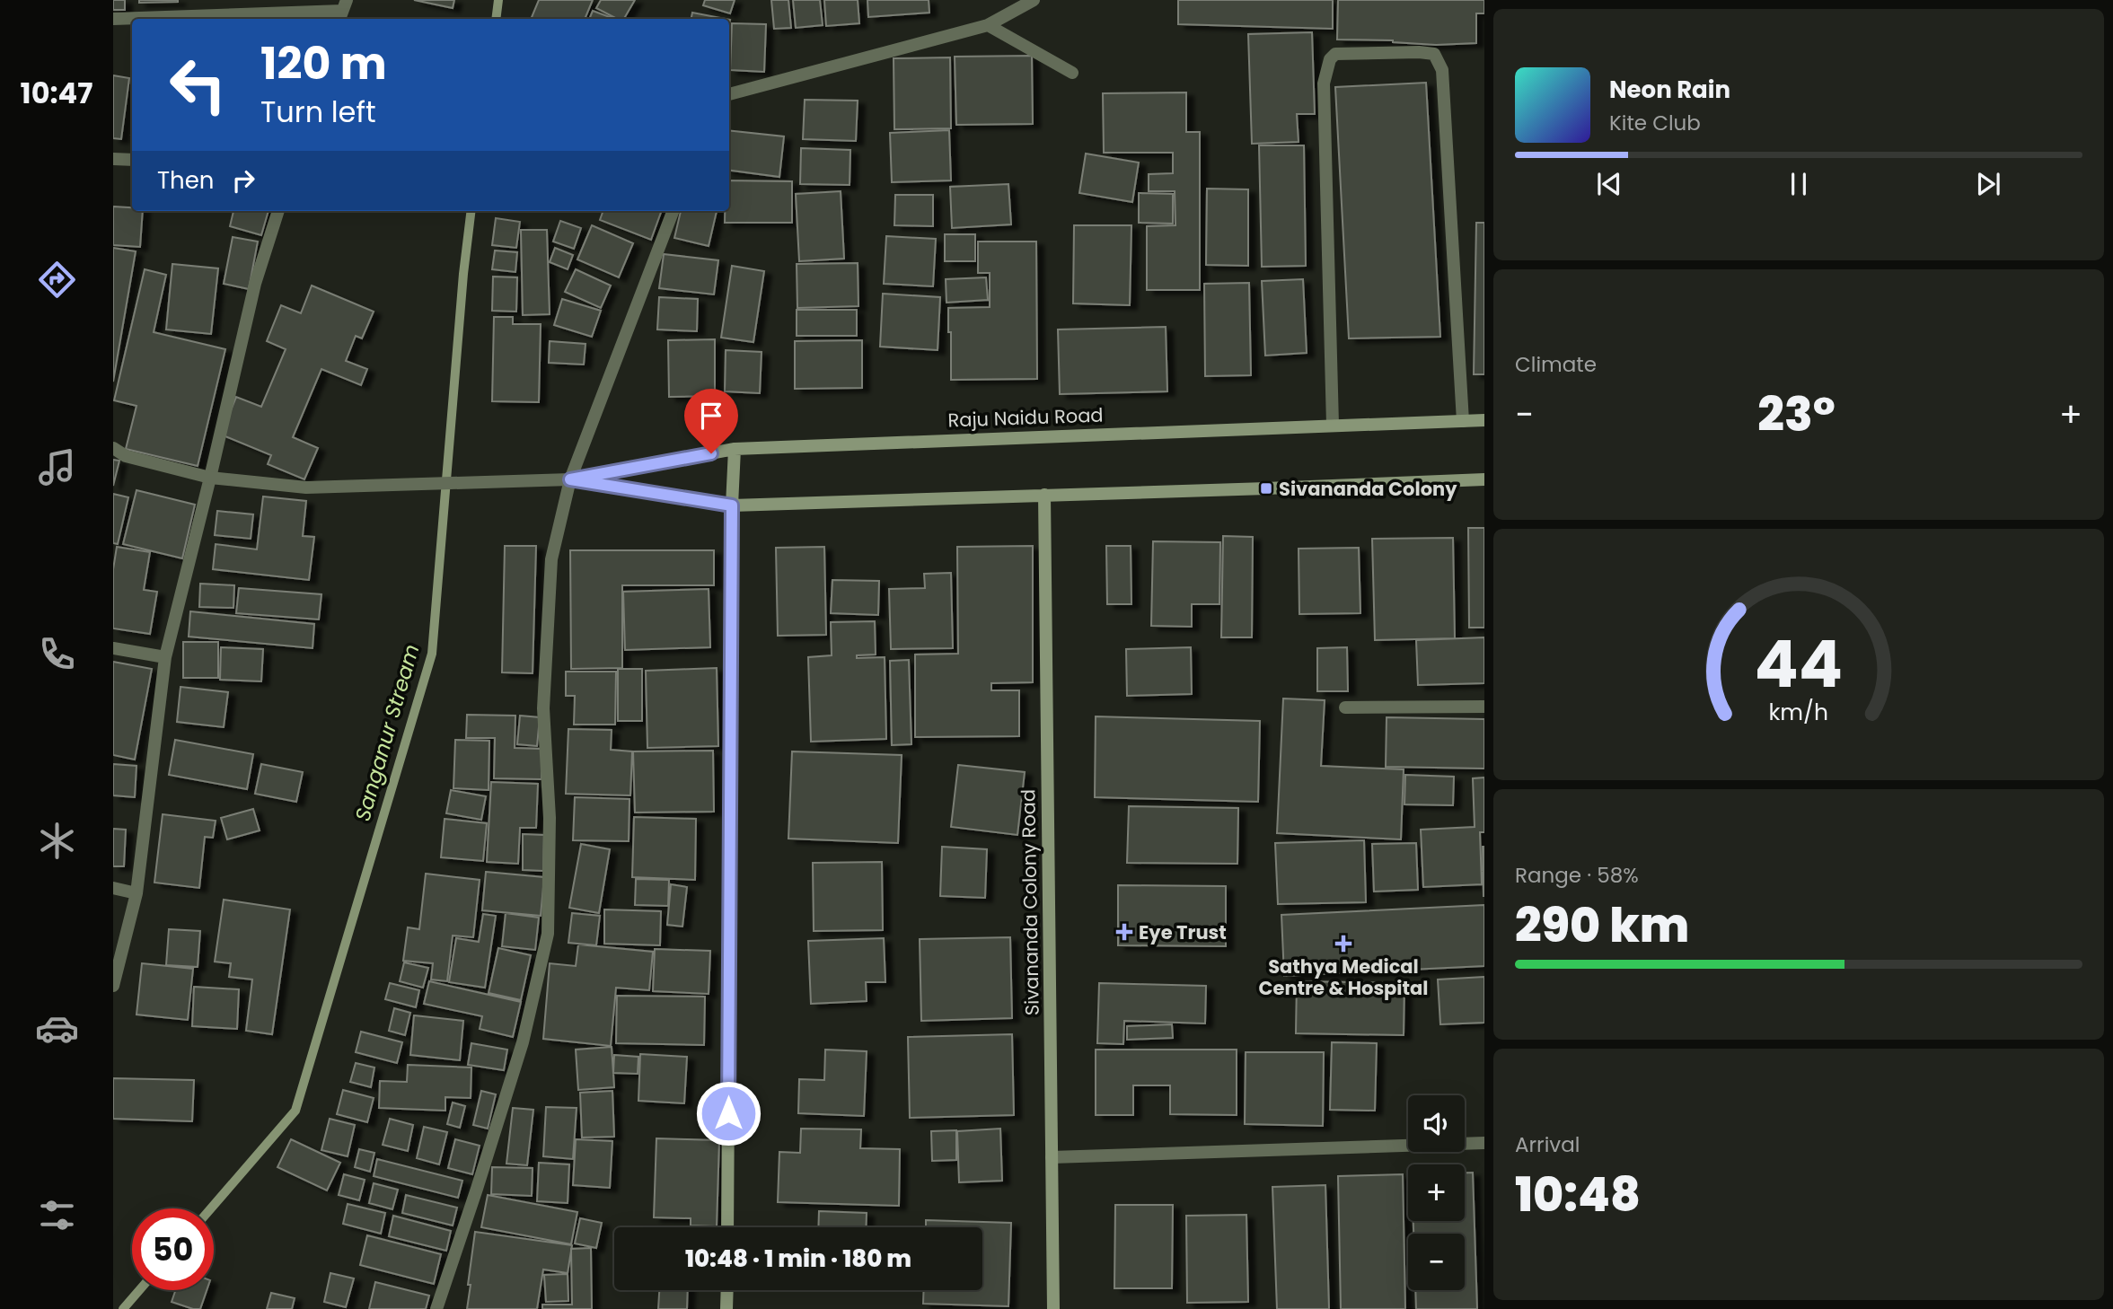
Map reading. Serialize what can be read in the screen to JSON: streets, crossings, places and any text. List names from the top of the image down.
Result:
{
  "streets": {
    "main road": ["Raju Naidu Road", "Sivananda Colony Road"]
  },
  "water": ["Sanganur Stream"],
  "places": {
    "transit": ["Sivananda Colony"],
    "health": ["Eye Trust", "Sathya Medical Centre & Hospital"]
  },
  "page": {
    "tabs": "10:47",
    "turn": ["120 m", "Turn left"],
    "song": ["Neon Rain", "Kite Club"],
    "then": "Then",
    "tile": [
      "Climate",
      ["Range · 58%", "290 km"],
      ["Arrival", "10:48"]
    ],
    "heat": ["−", "23°", "+"],
    "map_buttons": ["+", "−"],
    "limit": "50",
    "trip": "10:48 · 1 min · 180 m",
    "gauge": ["44", "km/h"]
  }
}
